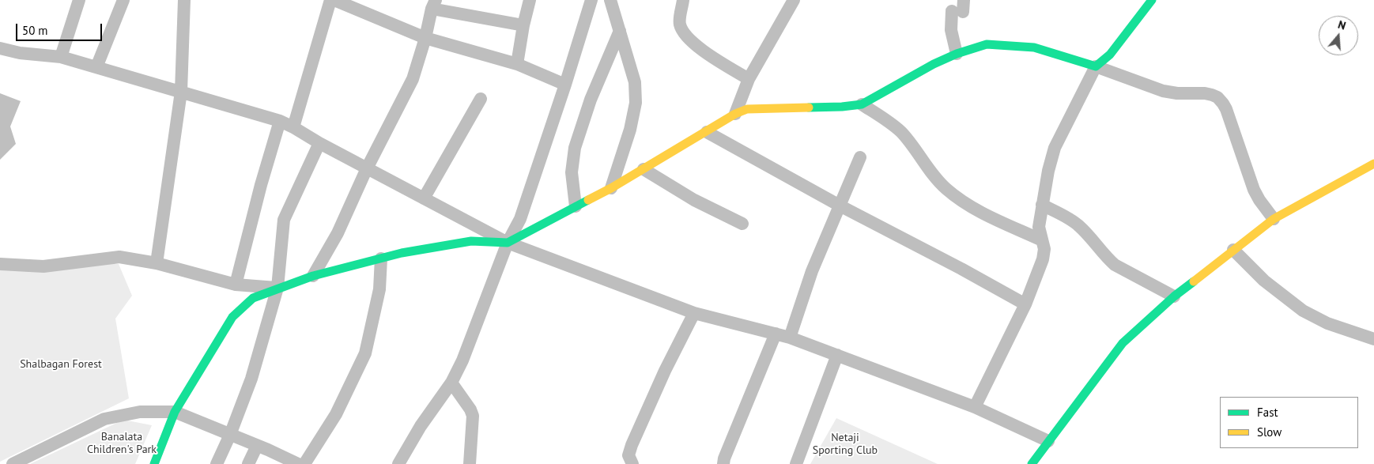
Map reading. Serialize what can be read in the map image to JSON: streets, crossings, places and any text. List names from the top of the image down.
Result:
{
  "parks": ["Shalbagan Forest", "Banalata Children's Park", "Netaji Sporting Club"],
  "legend": ["Fast", "Slow"],
  "scale_bar": "50 m",
  "north": "top"
}
